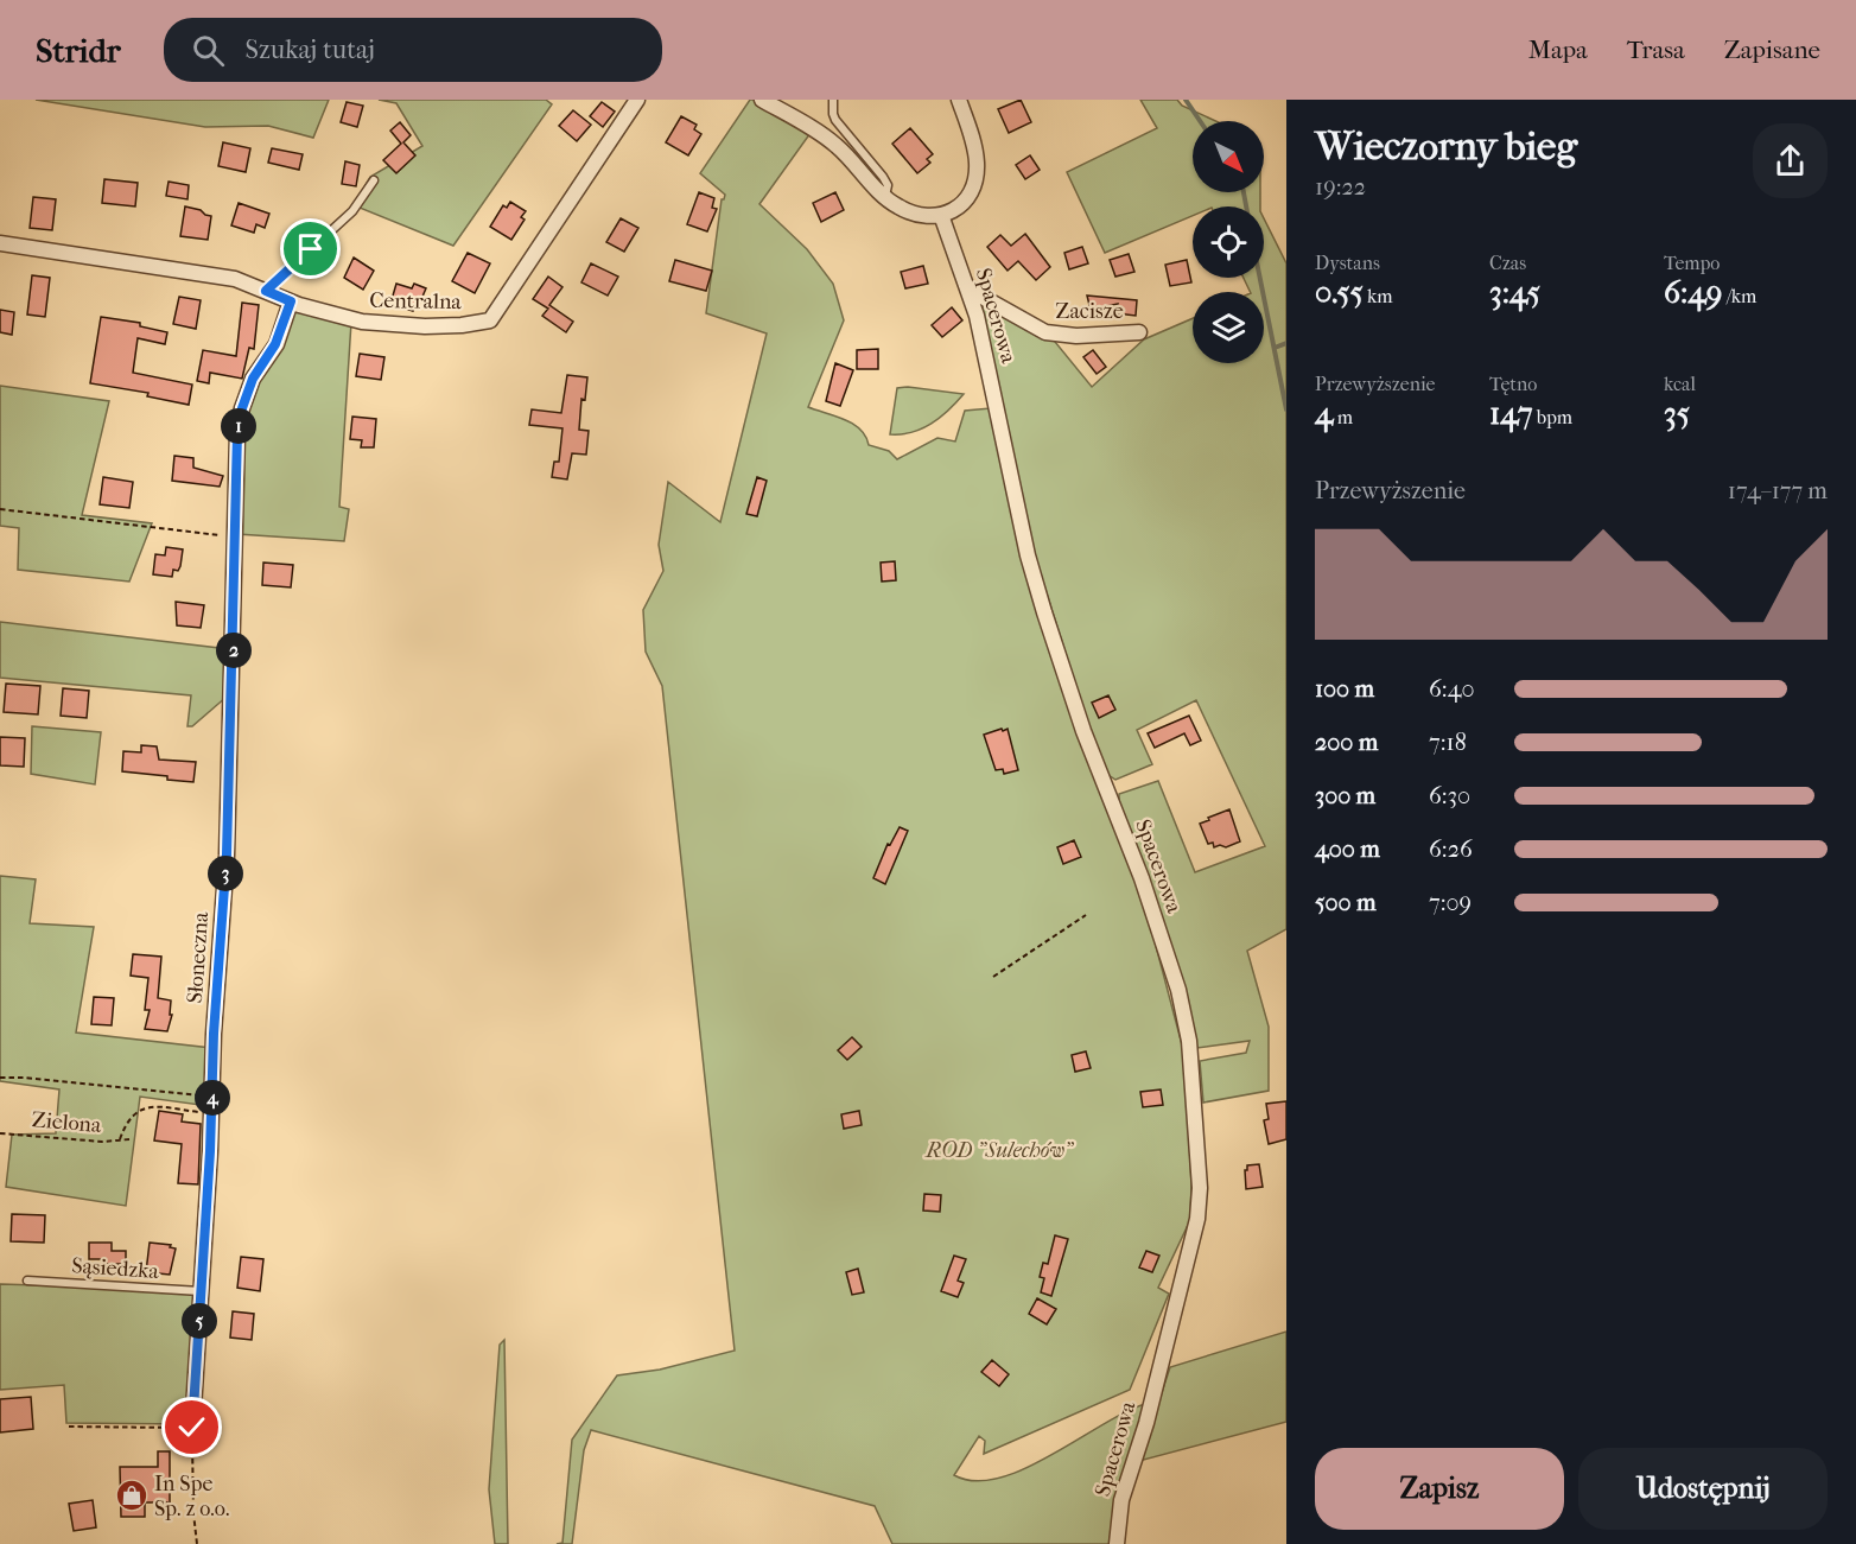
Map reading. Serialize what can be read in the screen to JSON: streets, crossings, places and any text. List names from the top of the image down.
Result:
{
  "streets": {
    "street": [
      "Centralna",
      "Zacisze",
      "Spacerowa",
      "Słoneczna"
    ],
    "lane": ["Sąsiedzka"],
    "path": ["Zielona"]
  },
  "crossings": [
    ["Centralna", "Słoneczna"],
    ["Zacisze", "Spacerowa"],
    ["Słoneczna", "Sąsiedzka"]
  ],
  "parks": ["ROD \"Sulechów\""],
  "places": {
    "shop": ["In Spe Sp. z o.o."]
  },
  "north": "bottom right",
  "page": {
    "header": "Stridr",
    "search": "Szukaj tutaj",
    "nav": ["Mapa", "Trasa", "Zapisane"],
    "heading": ["Wieczorny bieg", "19:22"],
    "stats": [
      ["Dystans", "0.55 km"],
      ["Czas", "3:45"],
      ["Tempo", "6:49 /km"],
      ["Przewyższenie", "4 m"],
      ["Tętno", "147 bpm"],
      ["kcal", "35"]
    ],
    "pins": [
      "1",
      "2",
      "3",
      "4",
      "5"
    ],
    "chart": ["Przewyższenie", "174–177 m"],
    "list": [
      {
        "name": "100 m",
        "note": "6:40"
      },
      {
        "name": "200 m",
        "note": "7:18"
      },
      {
        "name": "300 m",
        "note": "6:30"
      },
      {
        "name": "400 m",
        "note": "6:26"
      },
      {
        "name": "500 m",
        "note": "7:09"
      }
    ],
    "buttons": ["Zapisz", "Udostępnij"]
  }
}
